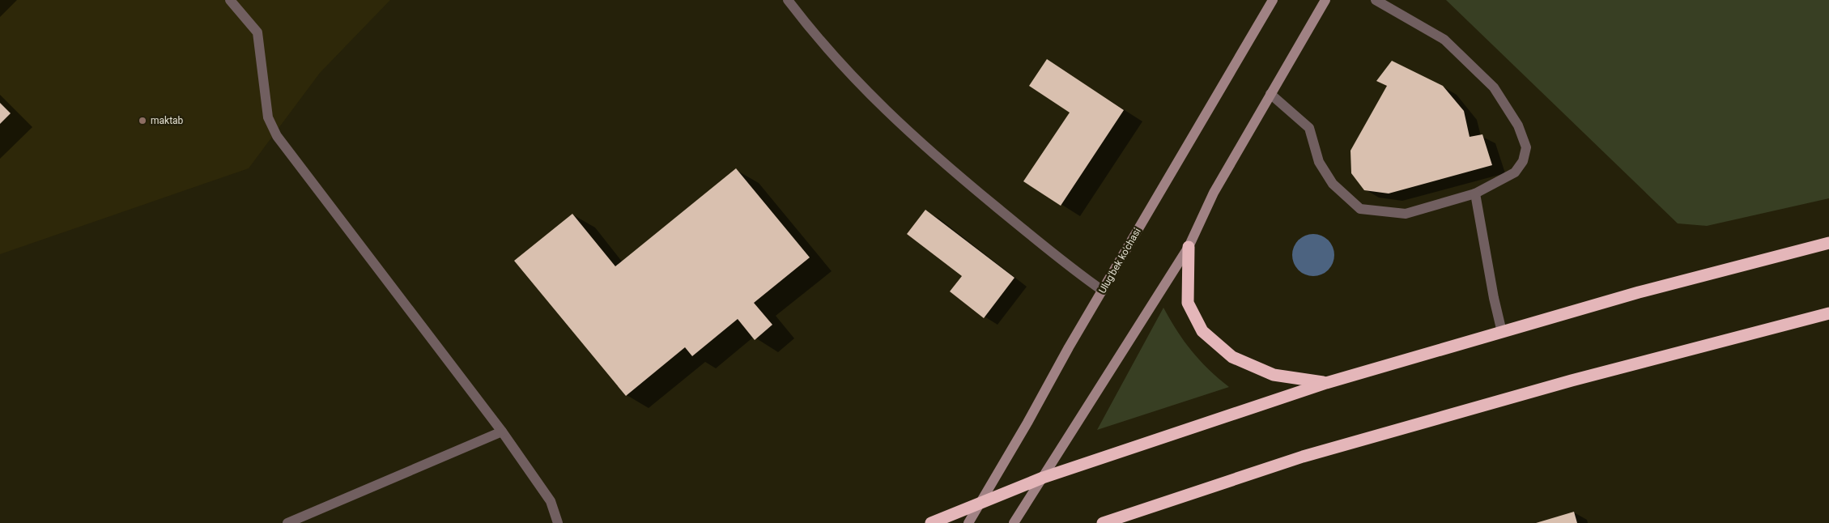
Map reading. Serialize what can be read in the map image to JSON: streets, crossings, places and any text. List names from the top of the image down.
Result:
{
  "streets": {
    "main road": ["Ulug'bek ko'chasi"]
  },
  "places": ["maktab"]
}
